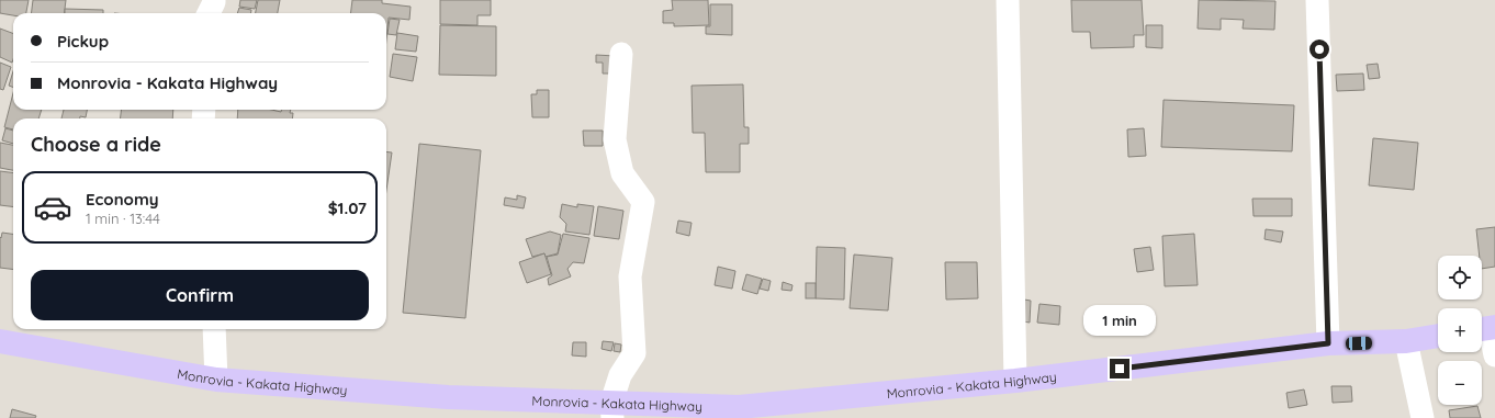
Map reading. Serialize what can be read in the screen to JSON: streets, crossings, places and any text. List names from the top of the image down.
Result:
{
  "streets": {
    "highway": ["Monrovia - Kakata Highway"]
  },
  "page": {
    "banner": ["Pickup", "Monrovia - Kakata Highway"],
    "heading": "Choose a ride",
    "list": [
      {
        "name": "Economy",
        "note": "1 min · 13:44",
        "value": "$1.07"
      }
    ],
    "map_buttons": ["+", "−"],
    "buttons": "Confirm",
    "bubble": "1 min"
  }
}
